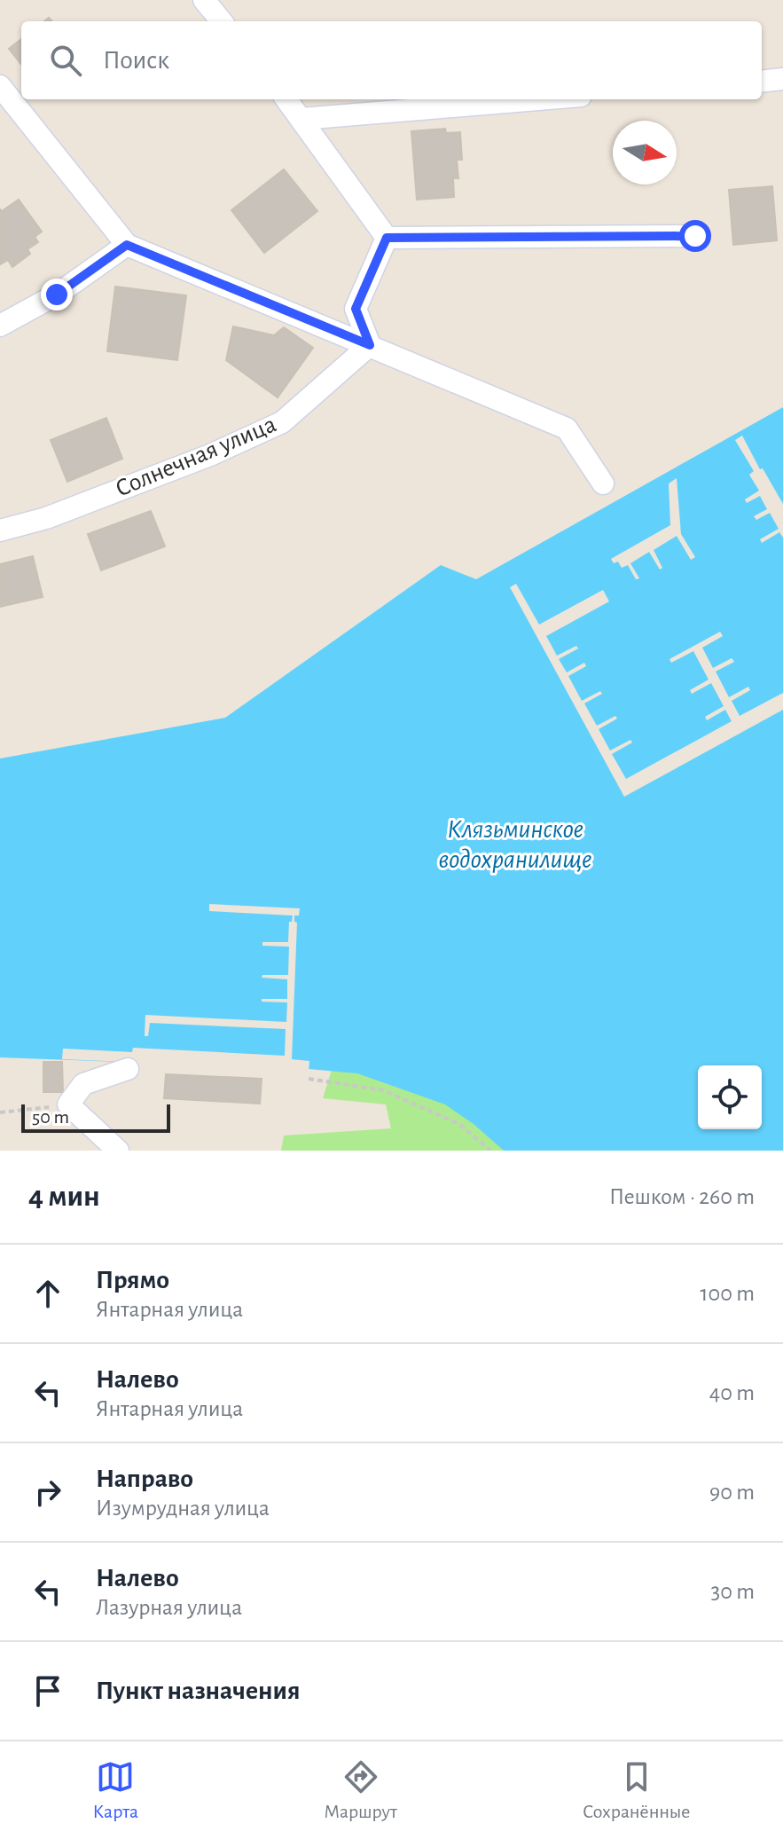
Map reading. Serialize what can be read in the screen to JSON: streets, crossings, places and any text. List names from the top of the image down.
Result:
{
  "streets": {
    "lane": ["Солнечная улица"]
  },
  "water": ["Клязьминское водохранилище"],
  "scale_bar": "50 m",
  "north": "right",
  "page": {
    "search": "Поиск",
    "scale": "50 m",
    "heading": ["4 мин", "Пешком · 260 m"],
    "list": [
      ["Прямо", "Янтарная улица", "100 m"],
      ["Налево", "Янтарная улица", "40 m"],
      ["Направо", "Изумрудная улица", "90 m"],
      ["Налево", "Лазурная улица", "30 m"],
      "Пункт назначения"
    ],
    "nav": ["Карта", "Маршрут", "Сохранённые"]
  }
}
